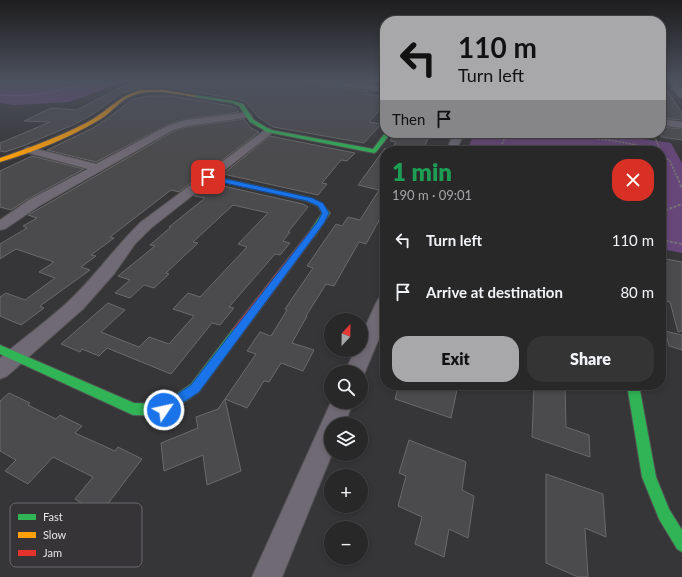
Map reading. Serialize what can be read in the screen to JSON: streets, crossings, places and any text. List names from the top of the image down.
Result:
{
  "legend": ["Fast", "Slow", "Jam"],
  "north": "top",
  "page": {
    "turn": ["110 m", "Turn left"],
    "then": "Then",
    "heading": ["1 min", "190 m · 09:01"],
    "list": [
      {
        "name": "Turn left",
        "value": "110 m"
      },
      {
        "name": "Arrive at destination",
        "value": "80 m"
      }
    ],
    "map_buttons": ["+", "−"],
    "buttons": ["Exit", "Share"]
  }
}
